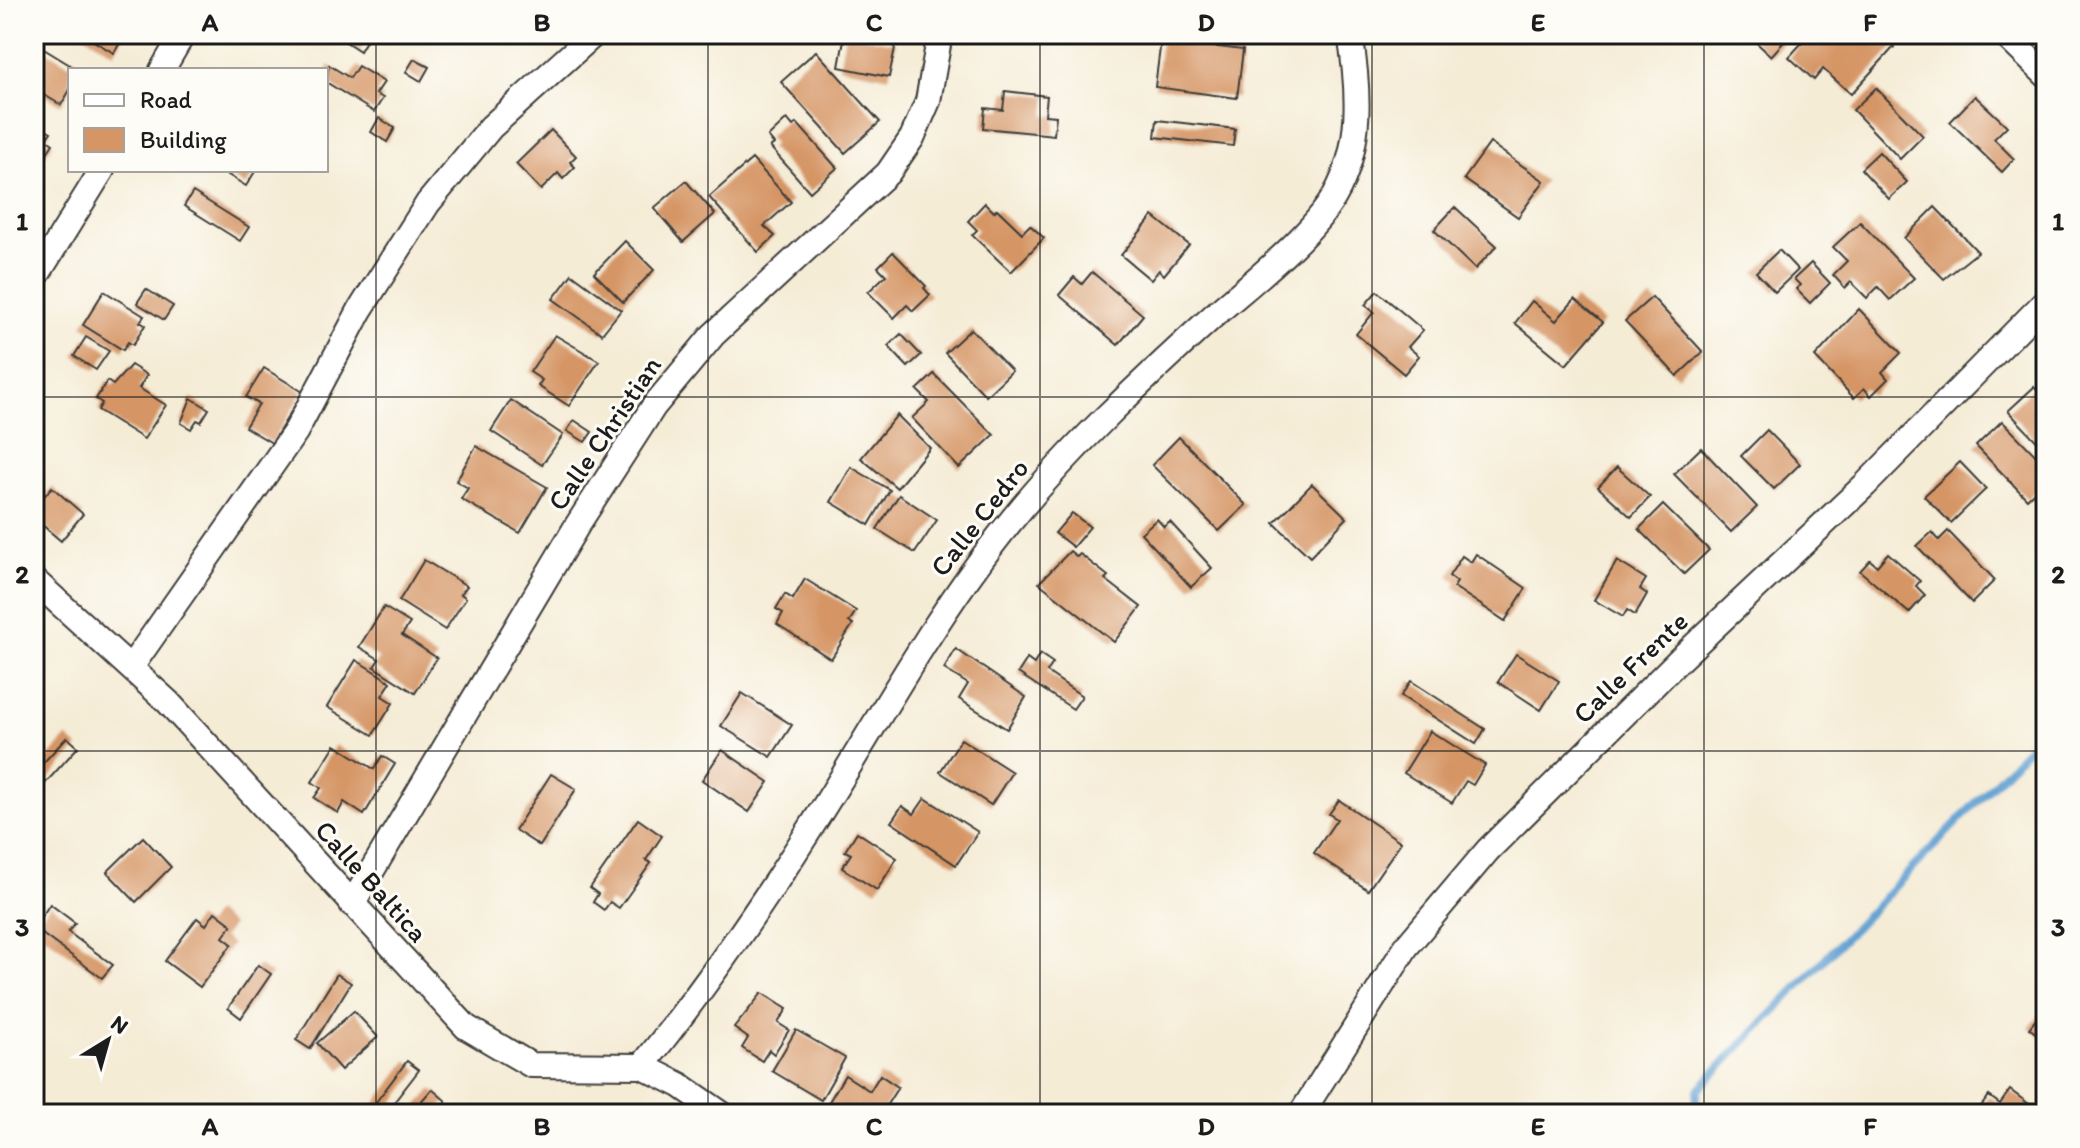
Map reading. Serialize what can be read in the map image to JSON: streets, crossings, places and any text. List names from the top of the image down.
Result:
{
  "streets": {
    "street": [
      "Calle Christian",
      "Calle Cedro",
      "Calle Frente",
      "Calle Baltica"
    ]
  },
  "crossings": [
    ["Calle Christian", "Calle Baltica"],
    ["Calle Cedro", "Calle Baltica"]
  ],
  "legend": ["Road", "Building"],
  "north": "top right",
  "grid": {
    "columns": [
      "A",
      "B",
      "C",
      "D",
      "E",
      "F"
    ],
    "rows": ["1", "2", "3"]
  }
}
